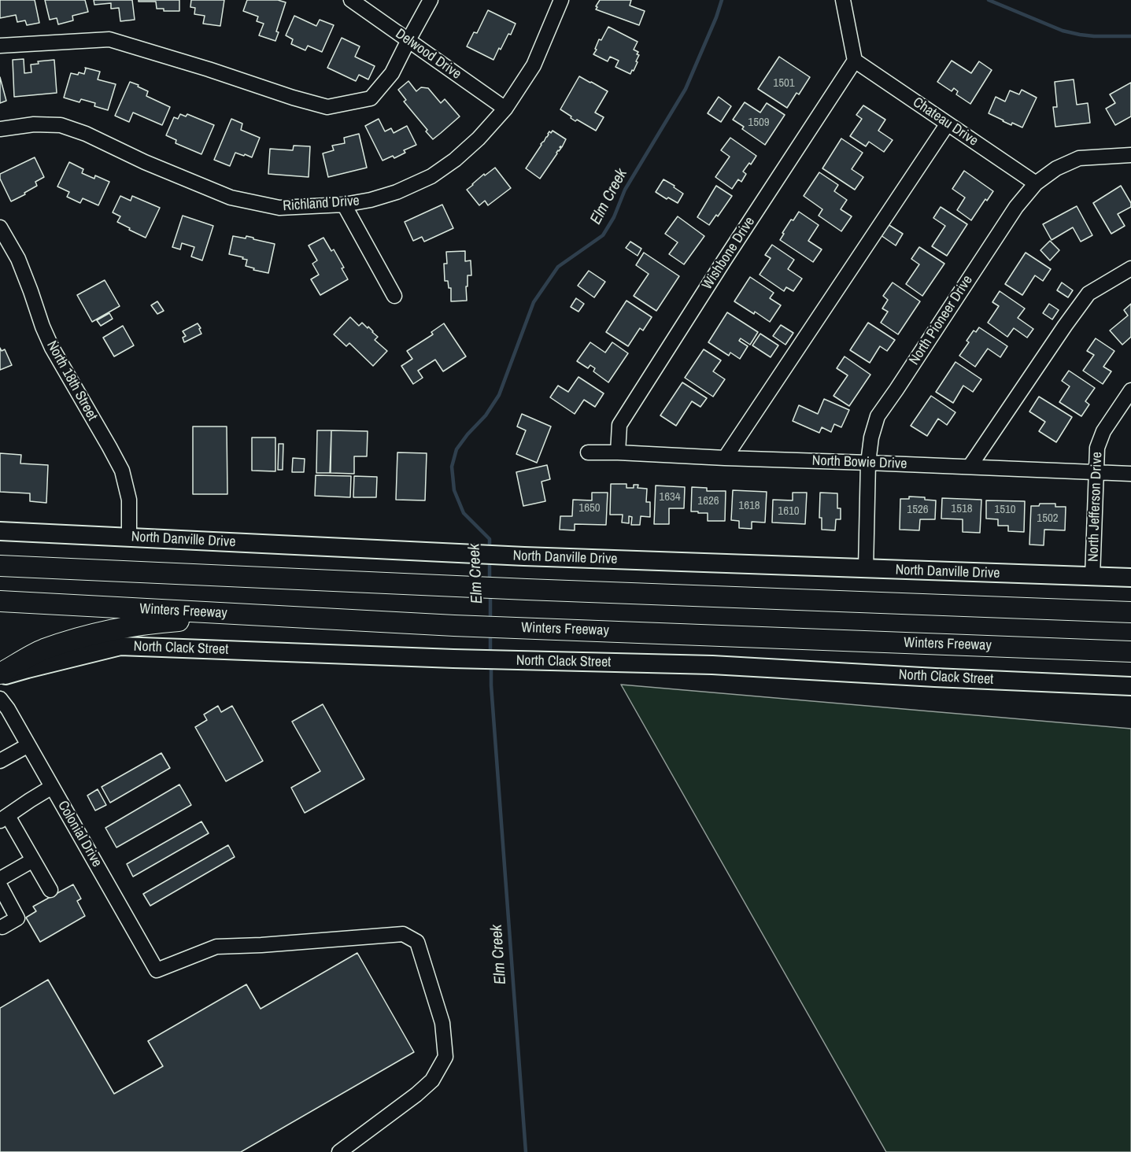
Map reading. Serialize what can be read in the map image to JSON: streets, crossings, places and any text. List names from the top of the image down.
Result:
{
  "streets": {
    "highway": ["Winters Freeway"],
    "main road": ["North Danville Drive", "North Clack Street"],
    "street": [
      "Delwood Drive",
      "Chateau Drive",
      "Richland Drive",
      "Wishbone Drive",
      "North Pioneer Drive",
      "North 18th Street",
      "North Bowie Drive",
      "North Jefferson Drive",
      "Colonial Drive"
    ]
  },
  "crossings": [
    ["Delwood Drive", "Richland Drive"],
    ["Chateau Drive", "Wishbone Drive"],
    ["Chateau Drive", "North Pioneer Drive"],
    ["Wishbone Drive", "North Bowie Drive"],
    ["North Pioneer Drive", "North Bowie Drive"],
    ["North Pioneer Drive", "North Danville Drive"],
    ["North 18th Street", "North Danville Drive"],
    ["North Bowie Drive", "North Jefferson Drive"],
    ["North Jefferson Drive", "North Danville Drive"]
  ],
  "water": ["Elm Creek"],
  "house_numbers": [
    "1501",
    "1509",
    "1634",
    "1626",
    "1618",
    "1650",
    "1518",
    "1526",
    "1510",
    "1610",
    "1502"
  ]
}
